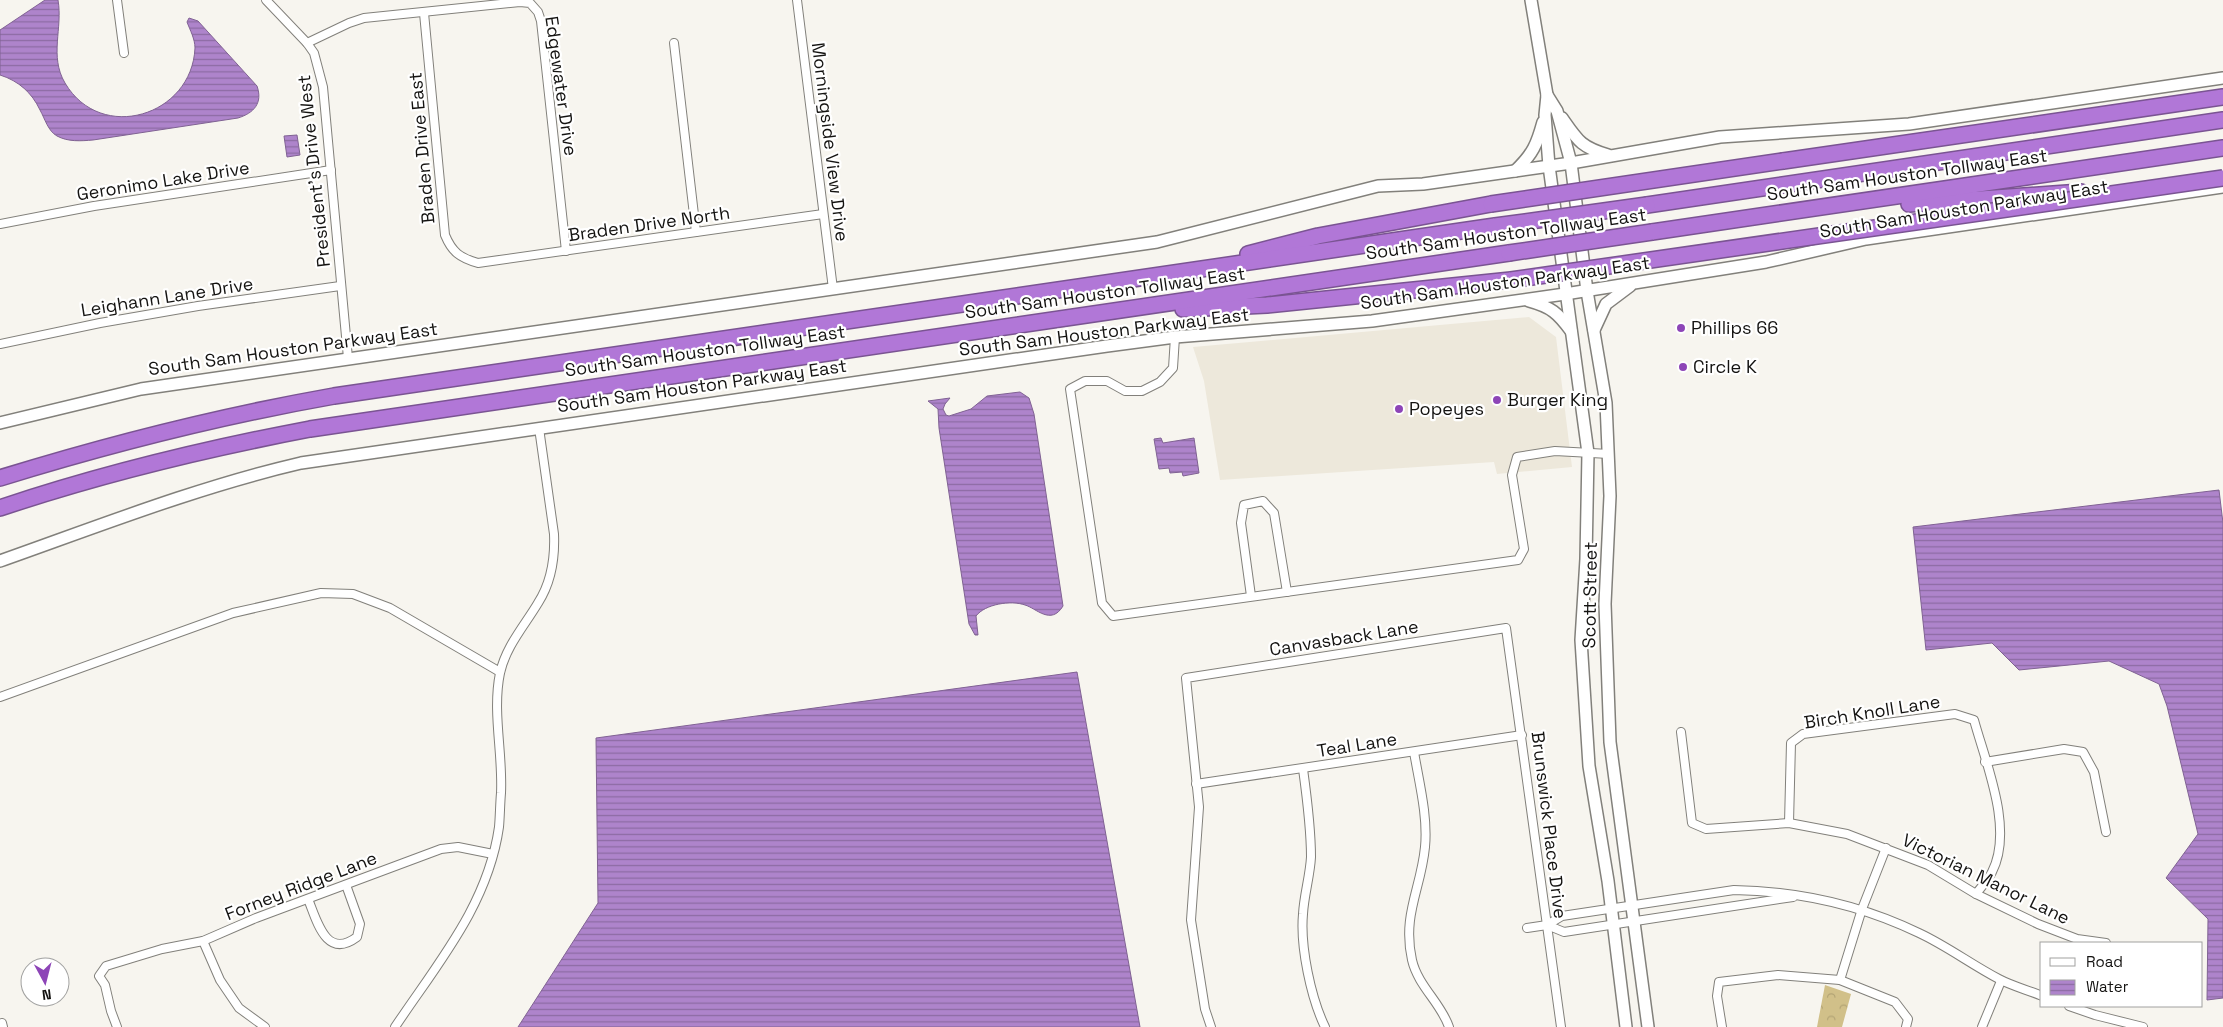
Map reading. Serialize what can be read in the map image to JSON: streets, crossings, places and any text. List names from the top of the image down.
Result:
{
  "streets": {
    "highway": ["South Sam Houston Tollway East"],
    "main road": ["South Sam Houston Parkway East", "Scott Street"],
    "street": [
      "Edgewater Drive",
      "Morningside View Drive",
      "Braden Drive East",
      "President's Drive West",
      "Geronimo Lake Drive",
      "Braden Drive North",
      "Leighann Lane Drive",
      "Canvasback Lane",
      "Birch Knoll Lane",
      "Teal Lane",
      "Brunswick Place Drive",
      "Victorian Manor Lane",
      "Forney Ridge Lane"
    ]
  },
  "crossings": [
    ["Edgewater Drive", "Braden Drive East"],
    ["Edgewater Drive", "President's Drive West"],
    ["Edgewater Drive", "Braden Drive North"],
    ["Morningside View Drive", "South Sam Houston Parkway East"],
    ["Morningside View Drive", "Braden Drive North"],
    ["Braden Drive East", "Braden Drive North"],
    ["President's Drive West", "Geronimo Lake Drive"],
    ["President's Drive West", "South Sam Houston Parkway East"],
    ["President's Drive West", "Leighann Lane Drive"],
    ["South Sam Houston Parkway East", "Scott Street"],
    ["Canvasback Lane", "Teal Lane"],
    ["Canvasback Lane", "Brunswick Place Drive"],
    ["Birch Knoll Lane", "Victorian Manor Lane"],
    ["Teal Lane", "Brunswick Place Drive"]
  ],
  "places": [
    "Phillips 66",
    "Circle K",
    "Burger King",
    "Popeyes"
  ],
  "legend": ["Road", "Water"],
  "north": "bottom"
}
